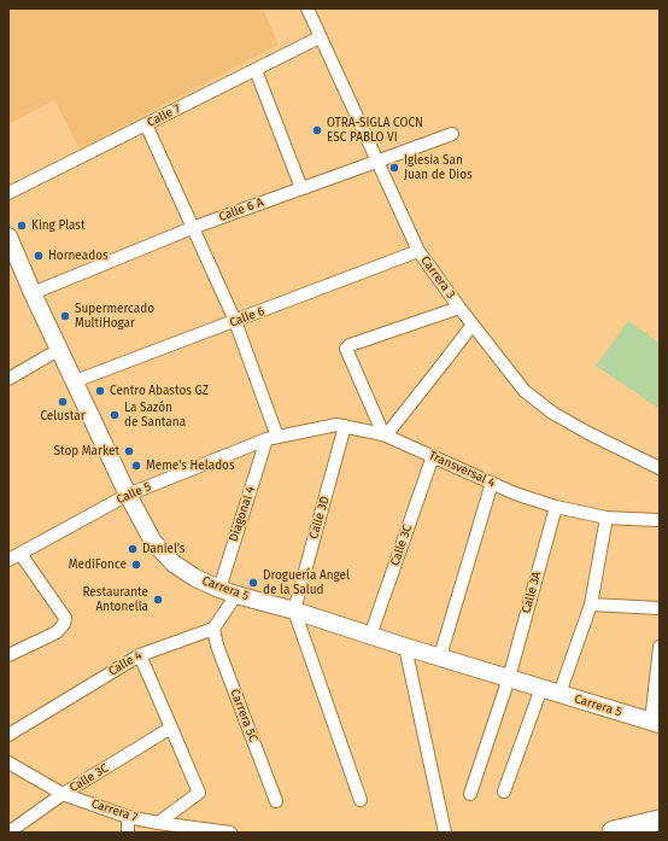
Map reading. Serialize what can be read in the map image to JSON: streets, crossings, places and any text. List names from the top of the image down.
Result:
{
  "streets": {
    "street": [
      "Calle 7",
      "Calle 6 A",
      "Carrera 3",
      "Calle 6",
      "Transversal 4",
      "Calle 5",
      "Diagonal 4",
      "Calle 3D",
      "Calle 3C",
      "Carrera 5",
      "Calle 3A",
      "Calle 4",
      "Carrera 5C",
      "Carrera 7"
    ]
  },
  "crossings": [
    ["Calle 7", "Carrera 3"],
    ["Calle 6 A", "Carrera 3"],
    ["Calle 6 A", "Carrera 5"],
    ["Carrera 3", "Calle 6"],
    ["Calle 6", "Carrera 5"],
    ["Transversal 4", "Calle 5"],
    ["Transversal 4", "Diagonal 4"],
    ["Transversal 4", "Calle 3D"],
    ["Transversal 4", "Calle 3C"],
    ["Transversal 4", "Calle 3A"],
    ["Calle 5", "Diagonal 4"],
    ["Calle 5", "Carrera 5"],
    ["Diagonal 4", "Carrera 5"],
    ["Calle 3D", "Carrera 5"],
    ["Calle 3C", "Carrera 5"],
    ["Calle 3C", "Carrera 7"],
    ["Carrera 5", "Calle 3A"],
    ["Calle 4", "Carrera 5C"]
  ],
  "places": [
    "OTRA-SIGLA COCN ESC PABLO VI",
    "Iglesia San Juan de Dios",
    "King Plast",
    "Horneados",
    "Supermercado MultiHogar",
    "Centro Abastos GZ",
    "Celustar",
    "La Sazón de Santana",
    "Stop Market",
    "Meme's Helados",
    "Daniel's",
    "MediFonce",
    "Droguería Angel de la Salud",
    "Restaurante Antonella"
  ]
}
